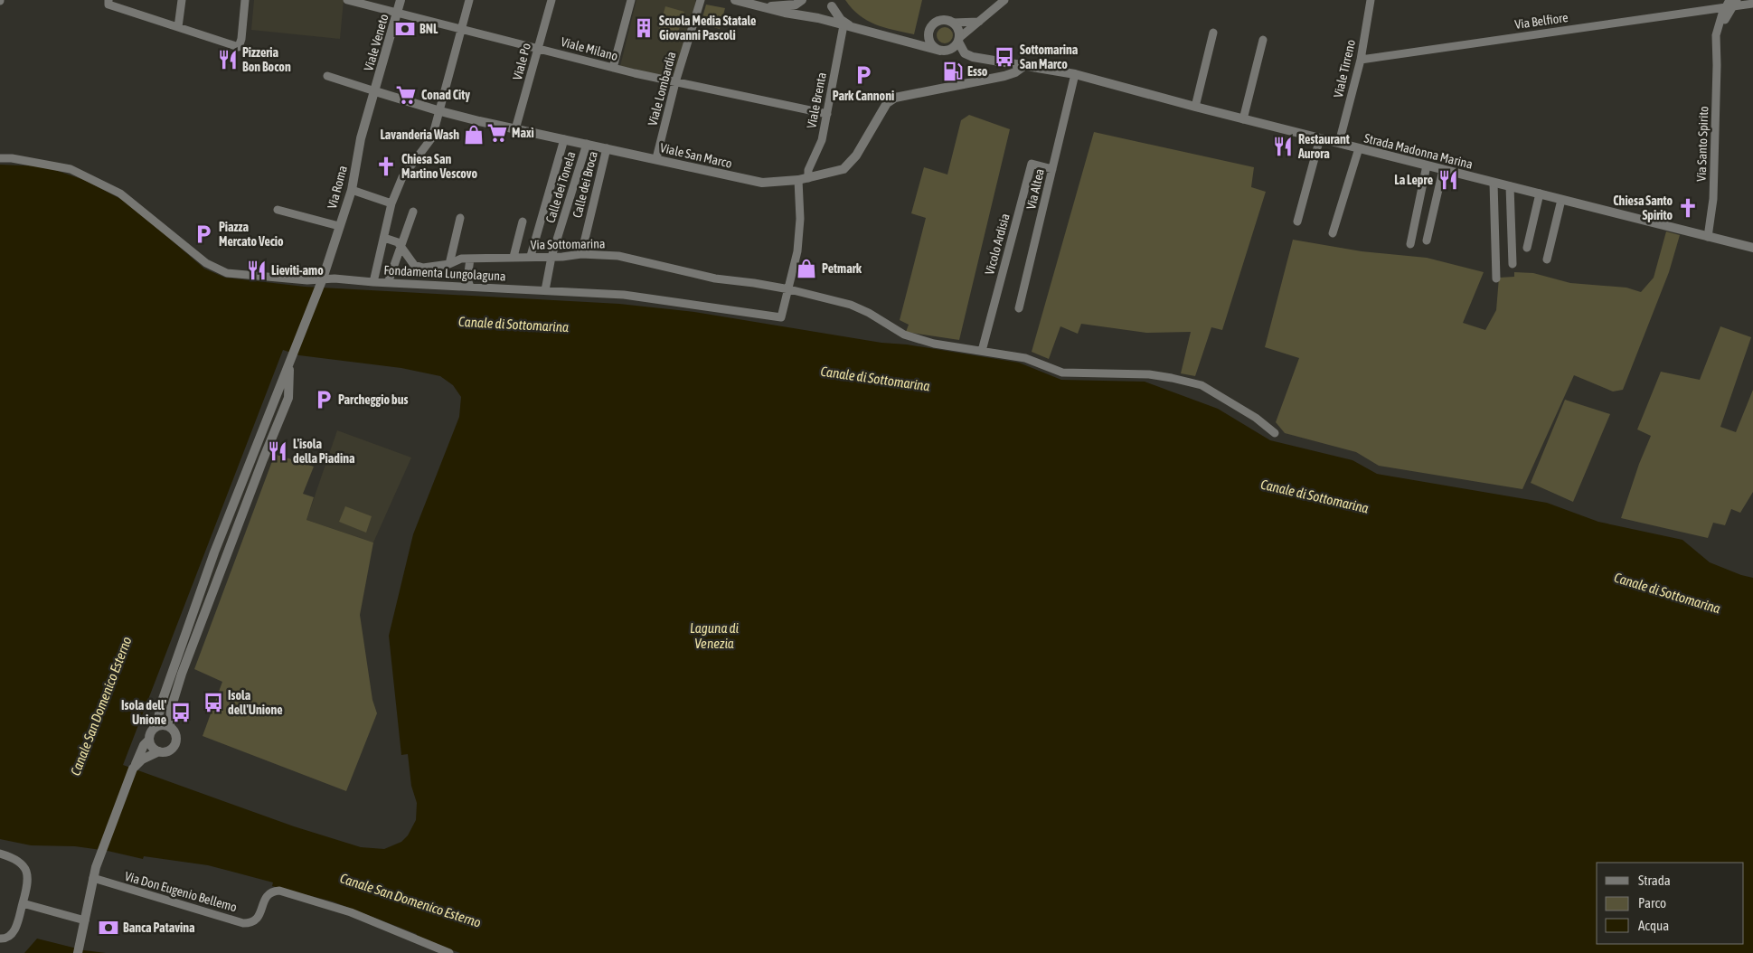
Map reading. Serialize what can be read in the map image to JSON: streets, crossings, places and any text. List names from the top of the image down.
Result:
{
  "streets": {
    "street": [
      "Via Belfiore",
      "Viale Veneto",
      "Viale Milano",
      "Viale Po",
      "Viale Tirreno",
      "Viale Lombardia",
      "Viale Brenta",
      "Via Santo Spirito",
      "Strada Madonna Marina",
      "Viale San Marco",
      "Calle dei Broca",
      "Via Roma",
      "Calle dei Tonela",
      "Via Altea",
      "Via Sottomarina",
      "Vicolo Ardisia",
      "Fondamenta Lungolaguna",
      "Via Don Eugenio Bellemo"
    ]
  },
  "crossings": [
    ["Via Belfiore", "Viale Tirreno"],
    ["Via Belfiore", "Via Santo Spirito"],
    ["Viale Veneto", "Viale Milano"],
    ["Viale Veneto", "Viale San Marco"],
    ["Viale Veneto", "Via Roma"],
    ["Viale Milano", "Viale Po"],
    ["Viale Milano", "Viale Lombardia"],
    ["Viale Milano", "Viale Brenta"],
    ["Viale Po", "Viale San Marco"],
    ["Viale Tirreno", "Strada Madonna Marina"],
    ["Viale Lombardia", "Viale San Marco"],
    ["Viale Brenta", "Viale San Marco"],
    ["Via Santo Spirito", "Strada Madonna Marina"],
    ["Strada Madonna Marina", "Viale San Marco"],
    ["Strada Madonna Marina", "Via Altea"],
    ["Viale San Marco", "Calle dei Broca"],
    ["Viale San Marco", "Via Roma"],
    ["Viale San Marco", "Calle dei Tonela"],
    ["Viale San Marco", "Fondamenta Lungolaguna"],
    ["Calle dei Broca", "Via Sottomarina"],
    ["Via Roma", "Fondamenta Lungolaguna"],
    ["Calle dei Tonela", "Via Sottomarina"],
    ["Calle dei Tonela", "Fondamenta Lungolaguna"],
    ["Via Altea", "Vicolo Ardisia"],
    ["Via Sottomarina", "Vicolo Ardisia"],
    ["Via Sottomarina", "Fondamenta Lungolaguna"]
  ],
  "water": ["Canale di Sottomarina", "Laguna di Venezia", "Canale San Domenico Esterno"],
  "places": {
    "building": ["Scuola Media Statale Giovanni Pascoli"],
    "bank": ["BNL", "Banca Patavina"],
    "bus stop": ["Sottomarina San Marco", "Isola dell'Unione", "Isola dell' Unione"],
    "restaurant": [
      "Pizzeria Bon Bocon",
      "Restaurant Aurora",
      "La Lepre",
      "Lieviti-amo",
      "L'isola della Piadina"
    ],
    "fuel station": ["Esso"],
    "parking": ["Park Cannoni", "Piazza Mercato Vecio", "Parcheggio bus"],
    "supermarket": ["Conad City", "Maxì"],
    "shop": ["Lavanderia Wash", "Petmark"],
    "church": ["Chiesa San Martino Vescovo", "Chiesa Santo Spirito"]
  },
  "legend": ["Strada", "Parco", "Acqua"]
}
